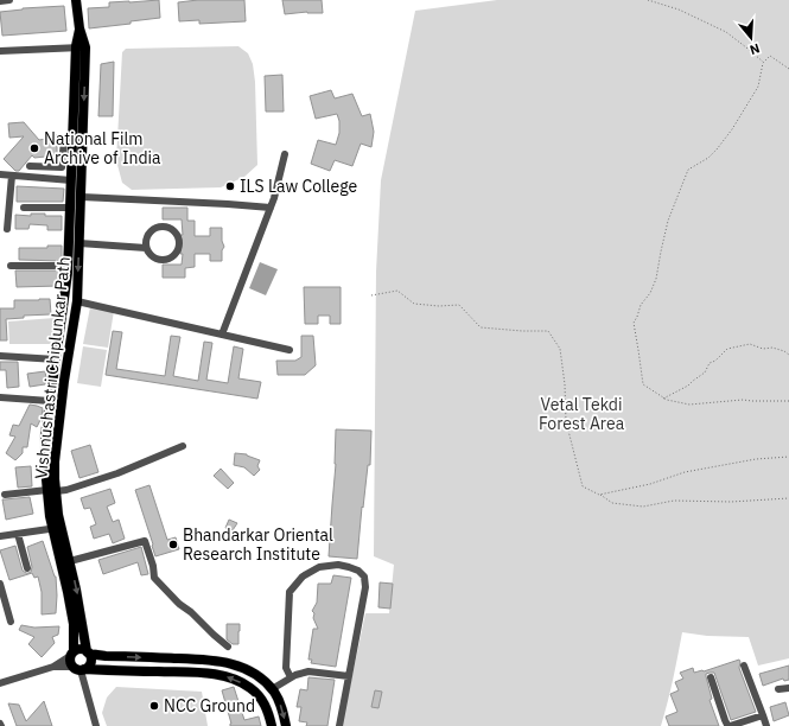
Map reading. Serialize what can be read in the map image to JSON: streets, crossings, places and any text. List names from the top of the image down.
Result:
{
  "streets": {
    "main road": ["Vishnushastri Chiplunkar Path"]
  },
  "parks": ["Vetal Tekdi Forest Area"],
  "places": [
    "National Film Archive of India",
    "ILS Law College",
    "Bhandarkar Oriental Research Institute",
    "NCC Ground"
  ],
  "north": "bottom"
}
